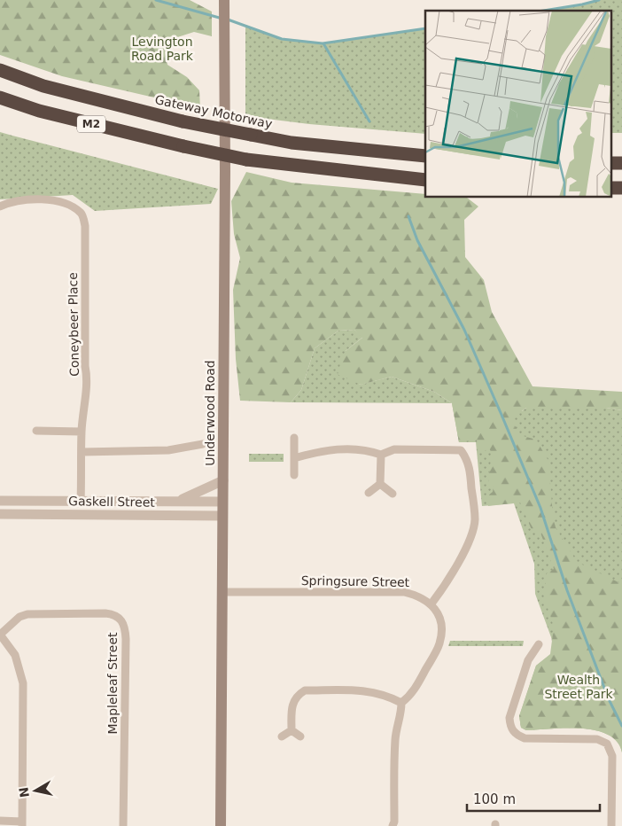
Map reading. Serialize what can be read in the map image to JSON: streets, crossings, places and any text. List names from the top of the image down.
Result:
{
  "streets": {
    "highway": ["Gateway Motorway", "M2"],
    "main road": ["Underwood Road"],
    "street": [
      "Coneybeer Place",
      "Gaskell Street",
      "Springsure Street",
      "Mapleleaf Street"
    ]
  },
  "crossings": [
    ["Coneybeer Place", "Gaskell Street"],
    ["Underwood Road", "Gaskell Street"],
    ["Underwood Road", "Springsure Street"]
  ],
  "parks": ["Levington Road Park", "Wealth Street Park"],
  "scale_bar": "100 m",
  "north": "left"
}
